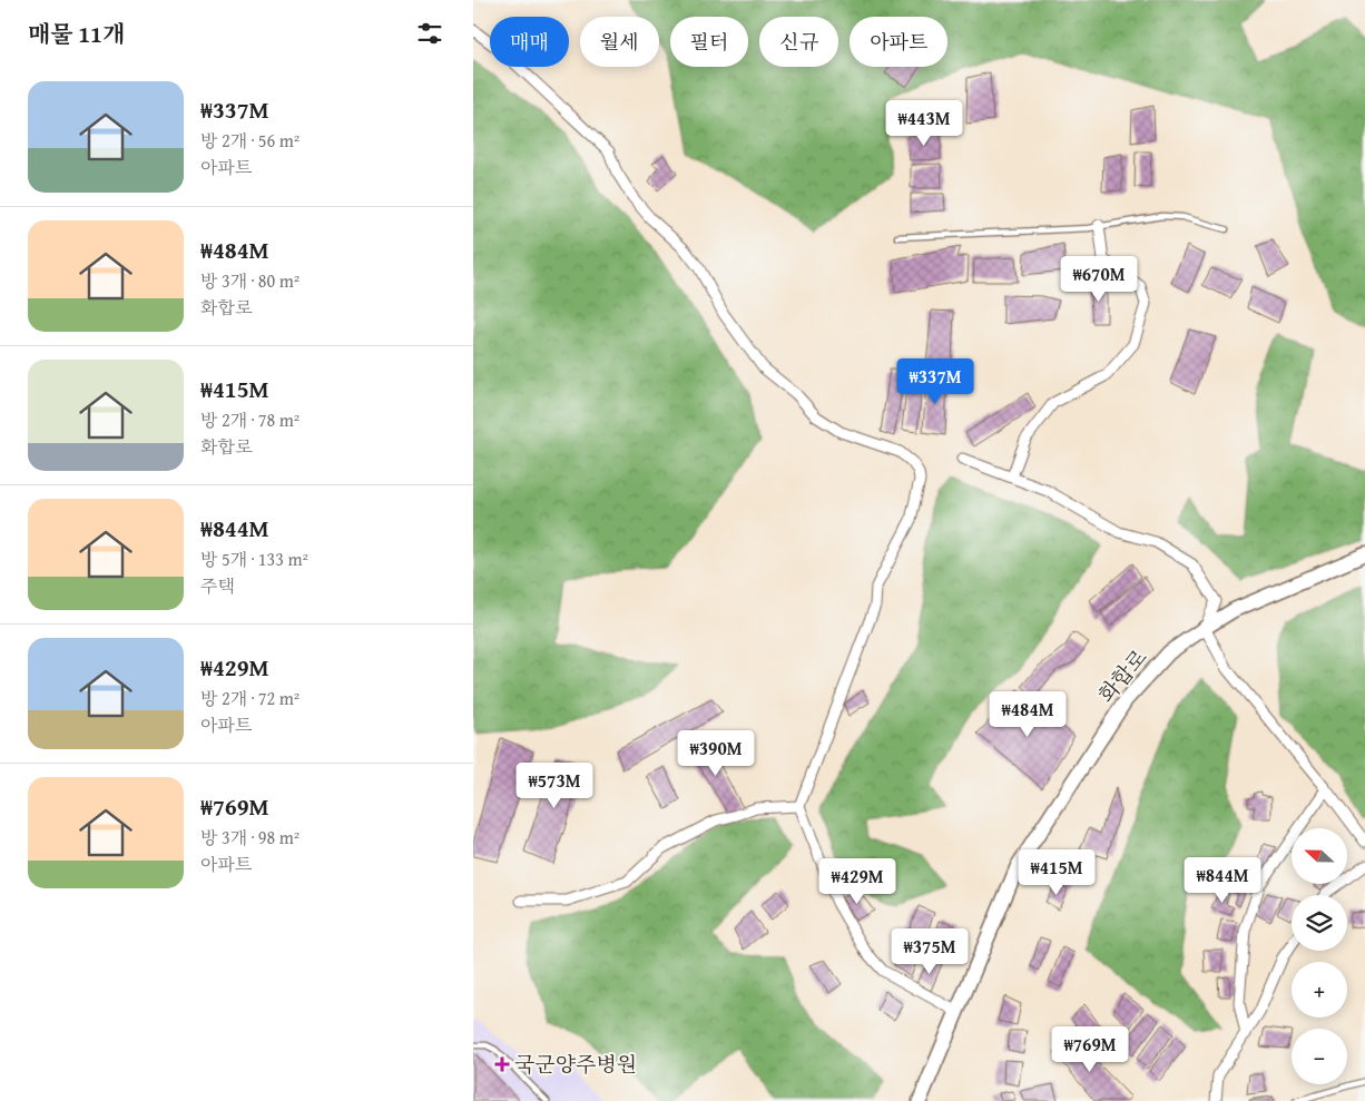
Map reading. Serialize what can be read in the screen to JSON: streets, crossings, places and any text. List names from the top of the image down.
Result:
{
  "streets": {
    "main road": ["화합로"]
  },
  "places": {
    "health": ["국군양주병원"]
  },
  "north": "left",
  "page": {
    "heading": "매물 11개",
    "chip": [
      "매매",
      "월세",
      "필터",
      "신규",
      "아파트"
    ],
    "list": [
      {
        "name": "₩337M",
        "note": "방 2개 · 56 m² · 아파트"
      },
      {
        "name": "₩484M",
        "note": "방 3개 · 80 m² · 화합로"
      },
      {
        "name": "₩415M",
        "note": "방 2개 · 78 m² · 화합로"
      },
      {
        "name": "₩844M",
        "note": "방 5개 · 133 m² · 주택"
      },
      {
        "name": "₩429M",
        "note": "방 2개 · 72 m² · 아파트"
      },
      {
        "name": "₩769M",
        "note": "방 3개 · 98 m² · 아파트"
      }
    ],
    "price": [
      "₩443M",
      "₩670M",
      "₩337M",
      "₩484M",
      "₩390M",
      "₩573M",
      "₩415M",
      "₩844M",
      "₩429M",
      "₩375M",
      "₩769M"
    ],
    "map_buttons": ["+", "−"]
  }
}
